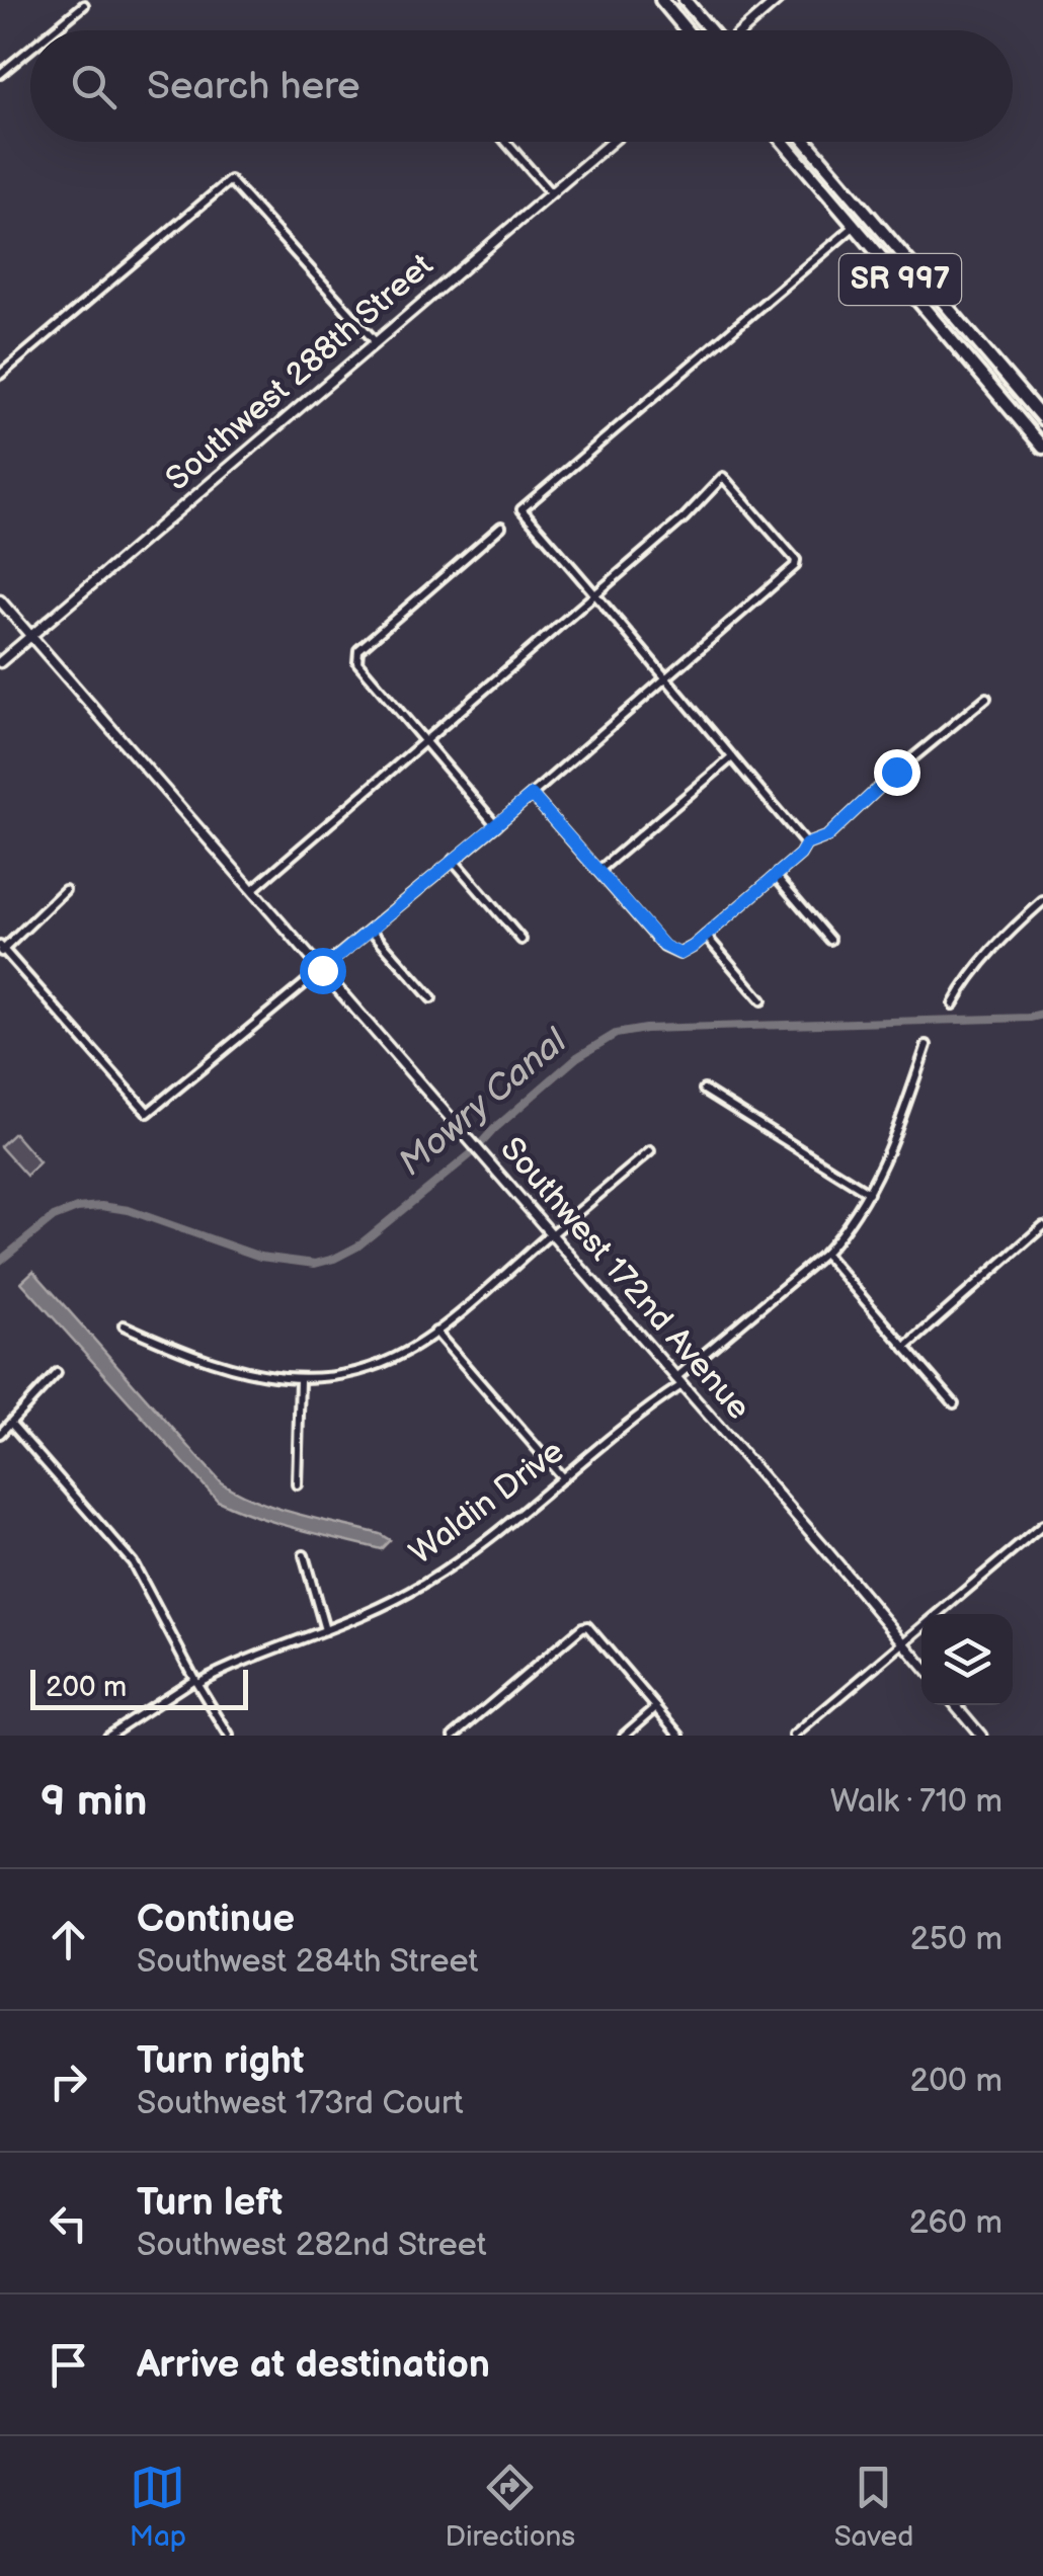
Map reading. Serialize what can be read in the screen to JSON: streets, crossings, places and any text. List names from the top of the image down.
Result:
{
  "streets": {
    "highway": ["SR 997"],
    "street": ["Southwest 288th Street", "Southwest 172nd Avenue", "Waldin Drive"]
  },
  "crossings": [
    ["Southwest 288th Street", "Southwest 172nd Avenue"],
    ["Southwest 172nd Avenue", "Waldin Drive"]
  ],
  "water": ["Mowry Canal"],
  "scale_bar": "200 m",
  "page": {
    "search": "Search here",
    "scale": "200 m",
    "heading": ["9 min", "Walk · 710 m"],
    "list": [
      ["Continue", "Southwest 284th Street", "250 m"],
      ["Turn right", "Southwest 173rd Court", "200 m"],
      ["Turn left", "Southwest 282nd Street", "260 m"],
      "Arrive at destination"
    ],
    "nav": ["Map", "Directions", "Saved"]
  }
}
